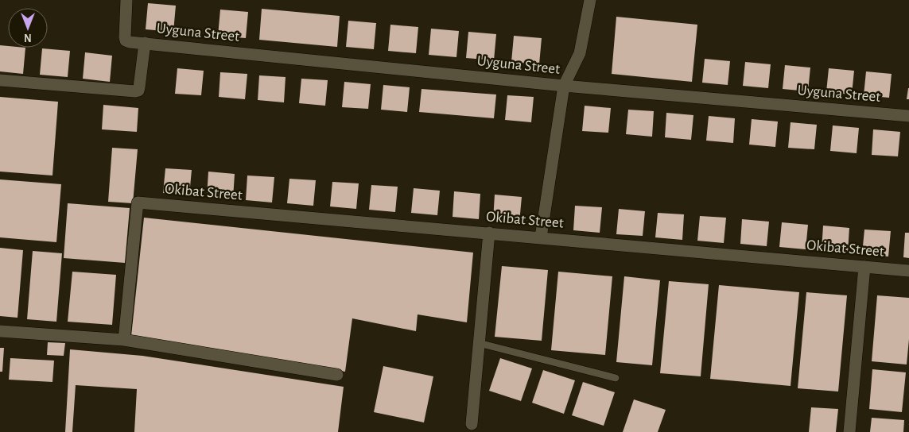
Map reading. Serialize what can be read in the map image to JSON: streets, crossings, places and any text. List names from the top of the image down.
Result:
{
  "streets": {
    "street": ["Uyguna Street", "Okibat Street"]
  },
  "north": "bottom"
}
